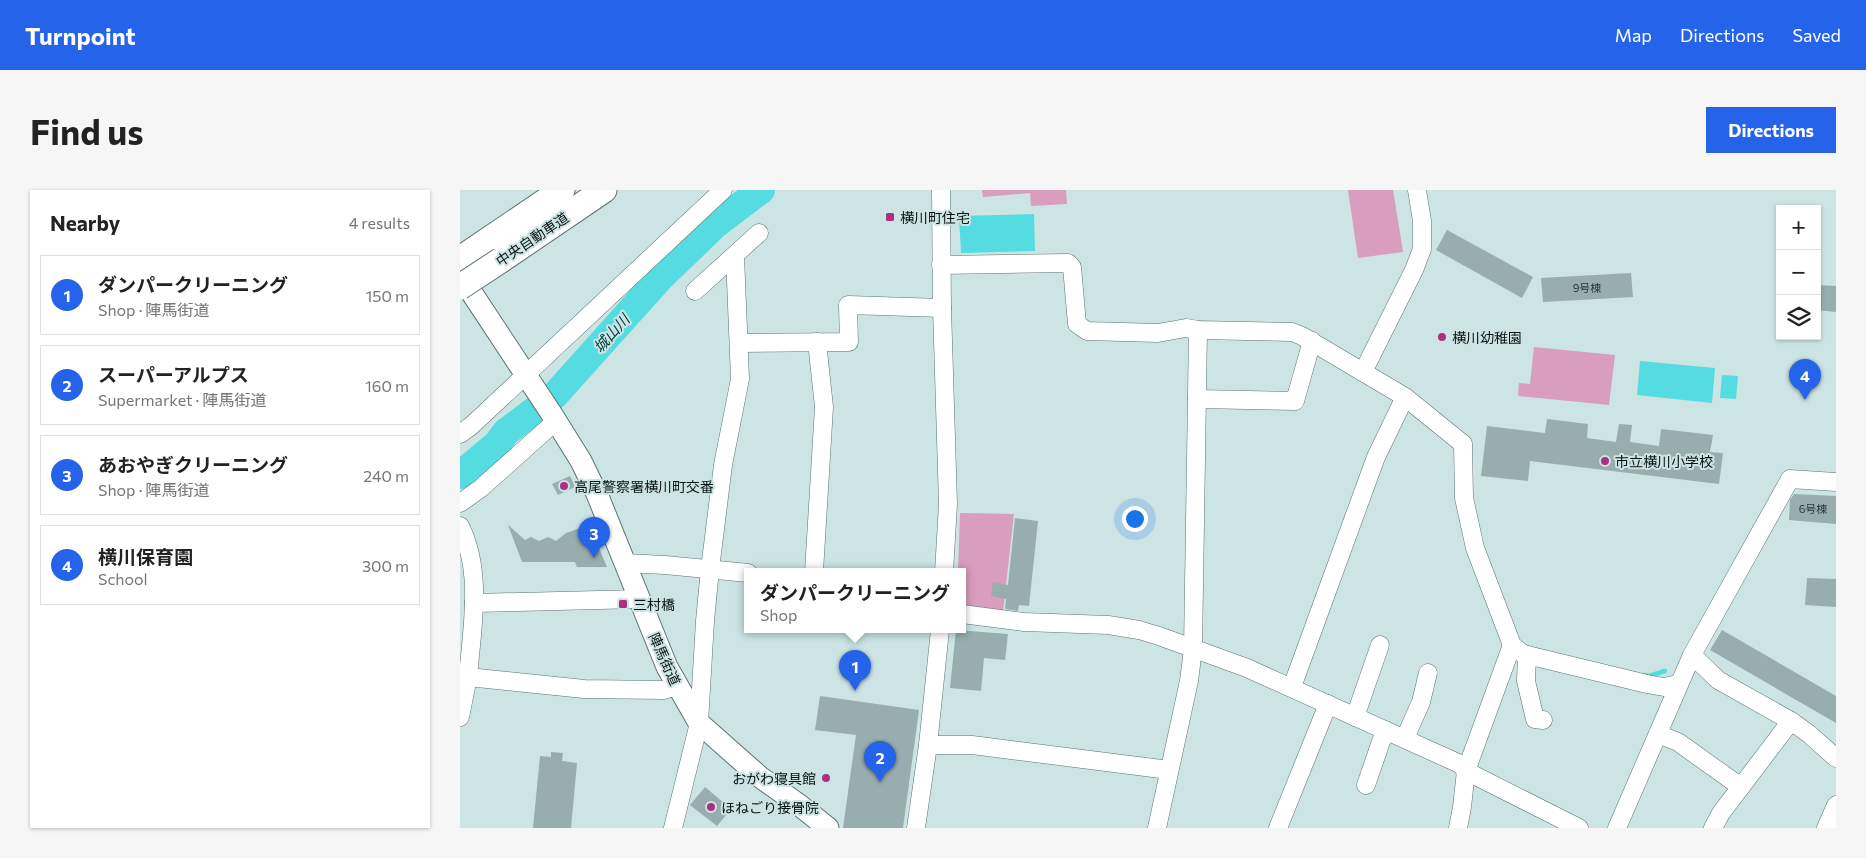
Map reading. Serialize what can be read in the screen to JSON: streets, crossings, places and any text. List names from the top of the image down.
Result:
{
  "streets": {
    "highway": ["中央自動車道"],
    "main road": ["陣馬街道"]
  },
  "water": ["城山川"],
  "places": {
    "transit": ["横川町住宅", "三村橋"],
    "other": [
      "横川幼稚園",
      "市立横川小学校",
      "高尾警察署横川町交番",
      "おがわ寝具館",
      "ほねごり接骨院"
    ]
  },
  "house_numbers": ["9号棟", "6号棟"],
  "page": {
    "header": "Turnpoint",
    "nav": ["Map", "Directions", "Saved"],
    "buttons": "Directions",
    "title": "Find us",
    "heading": ["Nearby", "4 results"],
    "map_buttons": ["+", "−"],
    "list": [
      {
        "mark": "1",
        "name": "ダンパークリーニング",
        "note": "Shop · 陣馬街道",
        "value": "150 m"
      },
      {
        "mark": "2",
        "name": "スーパーアルプス",
        "note": "Supermarket · 陣馬街道",
        "value": "160 m"
      },
      {
        "mark": "3",
        "name": "あおやぎクリーニング",
        "note": "Shop · 陣馬街道",
        "value": "240 m"
      },
      {
        "mark": "4",
        "name": "横川保育園",
        "note": "School",
        "value": "300 m"
      }
    ],
    "pins": [
      "4",
      "3",
      "1",
      "2"
    ],
    "popup": ["ダンパークリーニング", "Shop"]
  }
}
